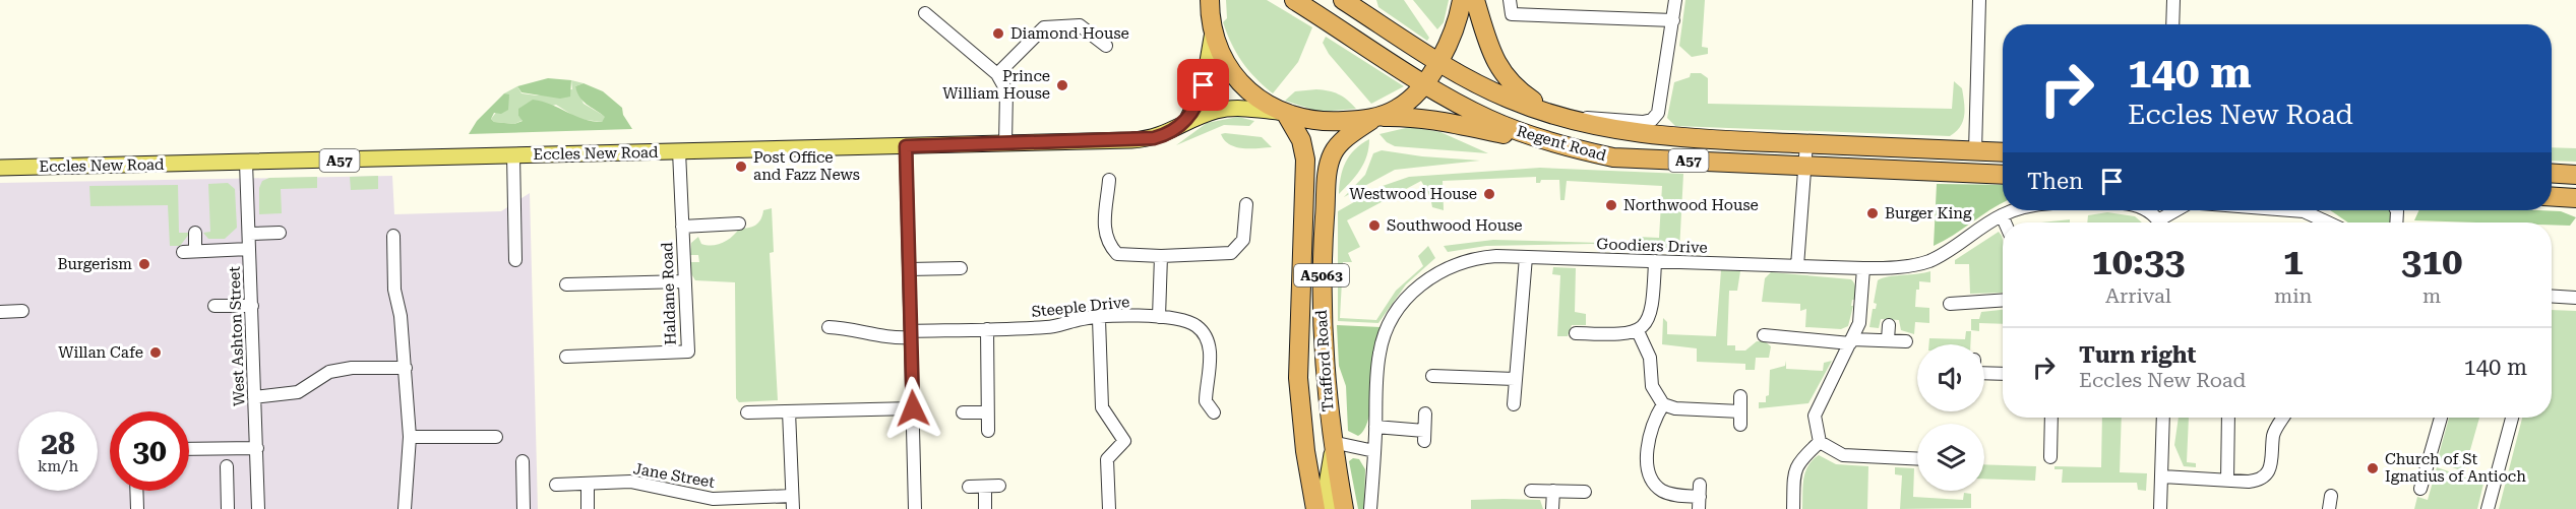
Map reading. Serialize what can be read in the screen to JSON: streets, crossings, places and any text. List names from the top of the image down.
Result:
{
  "streets": {
    "highway": [
      "Regent Road",
      "A57",
      "A5063",
      "Trafford Road"
    ],
    "main road": ["Eccles New Road"],
    "street": [
      "Goodiers Drive",
      "Haldane Road",
      "Steeple Drive",
      "West Ashton Street",
      "Jane Street"
    ]
  },
  "crossings": [
    ["Regent Road", "A57"],
    ["Regent Road", "Trafford Road"],
    ["Eccles New Road", "Haldane Road"],
    ["Eccles New Road", "West Ashton Street"],
    ["Eccles New Road", "Trafford Road"],
    ["A57", "Trafford Road"],
    ["A5063", "Trafford Road"]
  ],
  "places": [
    "Diamond House",
    "Prince William House",
    "Post Office and Fazz News",
    "Westwood House",
    "Northwood House",
    "Burger King",
    "Southwood House",
    "Burgerism",
    "Willan Cafe",
    "Church of St Ignatius of Antioch"
  ],
  "page": {
    "turn": ["140 m", "Eccles New Road"],
    "then": "Then",
    "eta": [
      "10:33",
      "Arrival",
      "1",
      "min",
      "310",
      "m"
    ],
    "list": [
      {
        "name": "Turn right",
        "note": "Eccles New Road",
        "value": "140 m"
      }
    ],
    "speed": "28 km/h",
    "limit": "30"
  }
}
